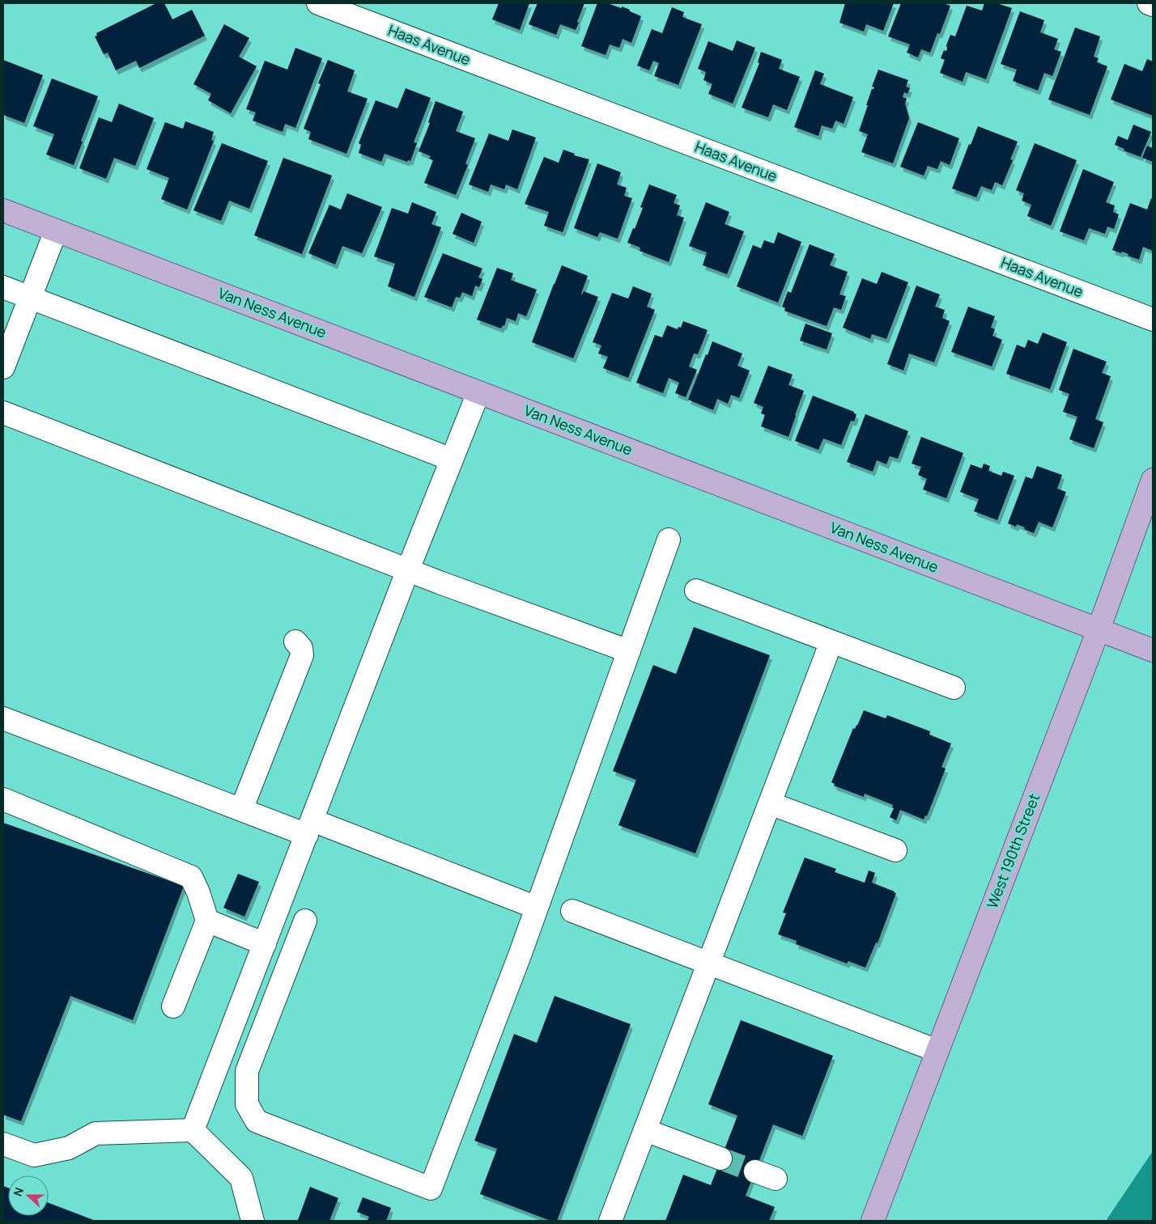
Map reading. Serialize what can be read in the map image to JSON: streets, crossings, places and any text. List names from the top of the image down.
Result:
{
  "streets": {
    "main road": ["Van Ness Avenue", "West 190th Street"],
    "street": ["Haas Avenue"]
  },
  "crossings": [
    ["Van Ness Avenue", "West 190th Street"]
  ],
  "north": "left"
}
